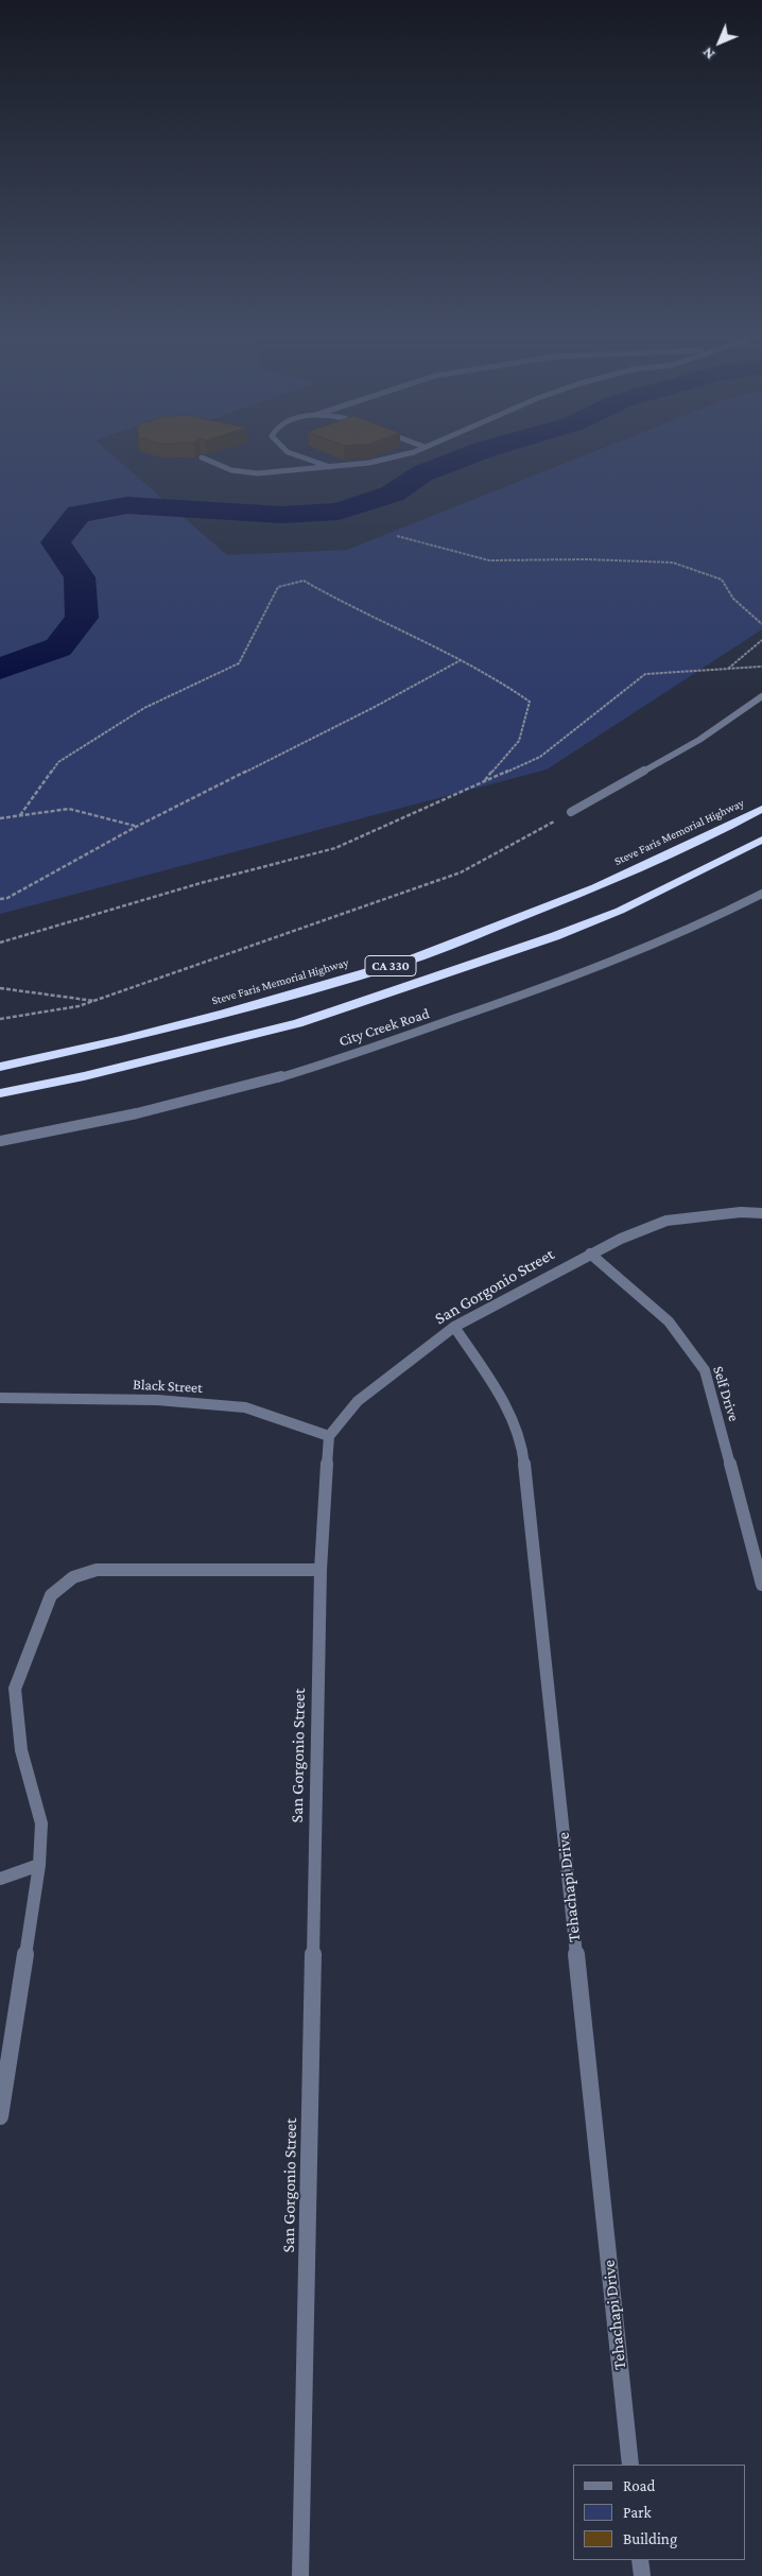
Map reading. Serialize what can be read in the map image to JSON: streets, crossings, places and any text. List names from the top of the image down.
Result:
{
  "streets": {
    "highway": ["Steve Faris Memorial Highway", "CA 330"],
    "street": [
      "City Creek Road",
      "San Gorgonio Street",
      "Black Street",
      "Self Drive",
      "Tehachapi Drive"
    ]
  },
  "crossings": [
    ["San Gorgonio Street", "Black Street"],
    ["San Gorgonio Street", "Self Drive"],
    ["San Gorgonio Street", "Tehachapi Drive"]
  ],
  "legend": ["Road", "Park", "Building"],
  "north": "bottom left"
}
